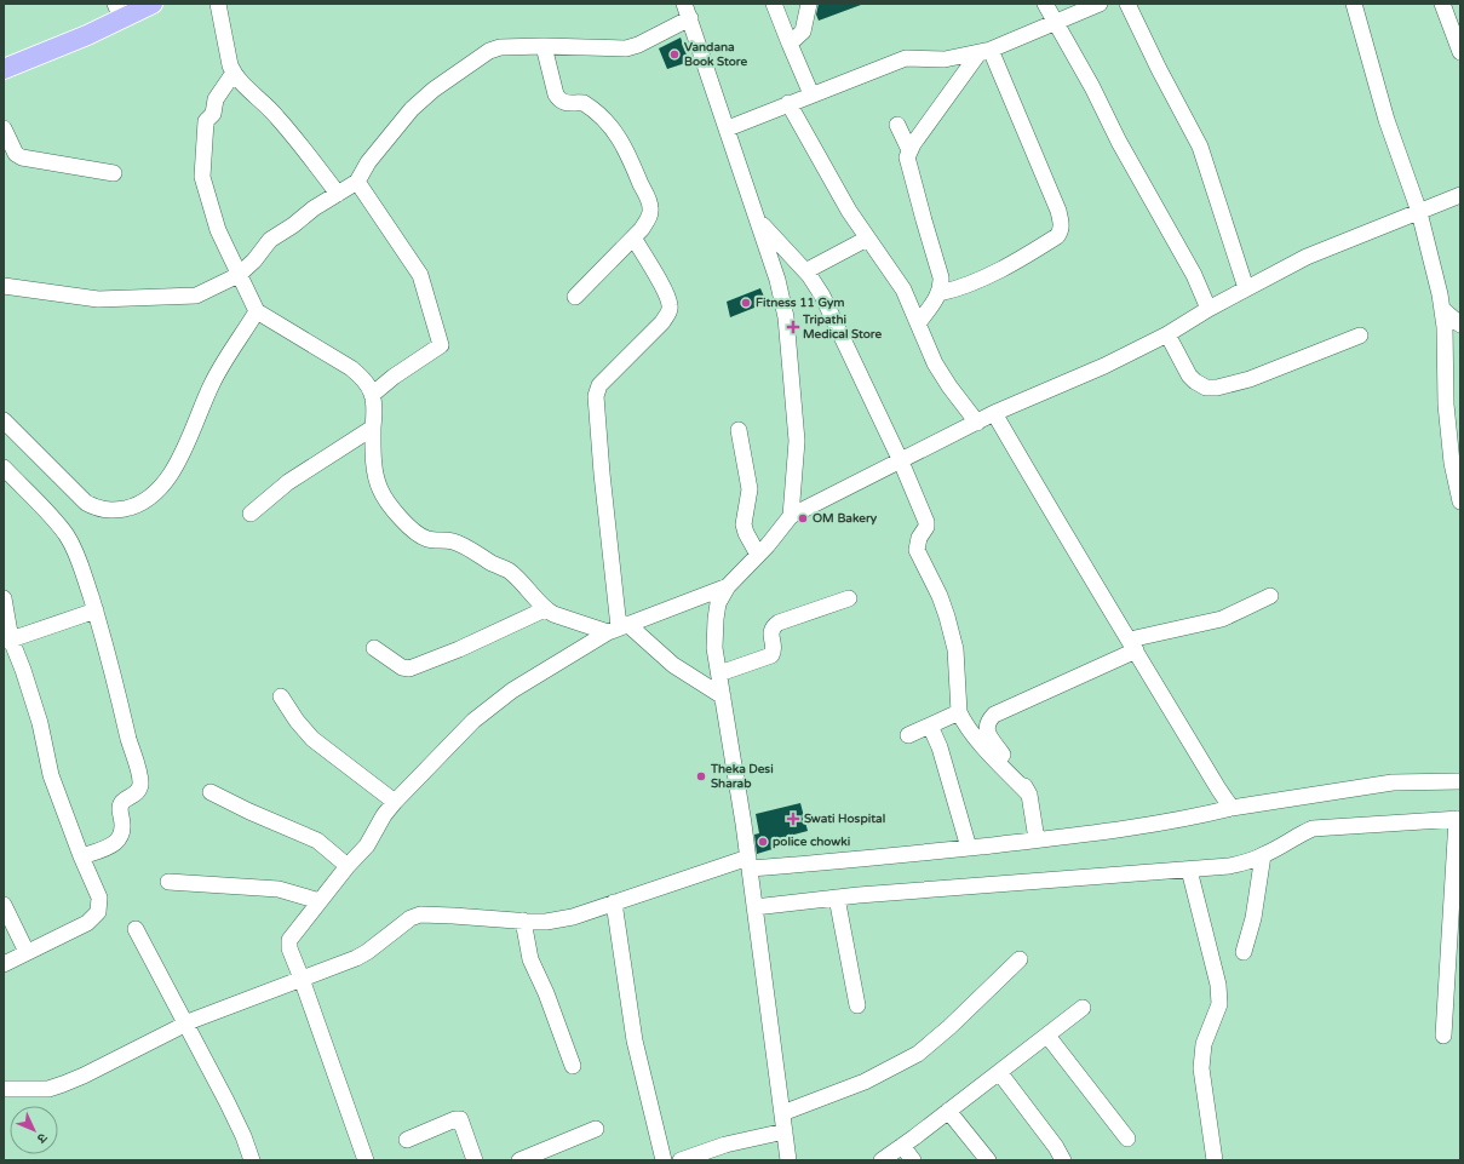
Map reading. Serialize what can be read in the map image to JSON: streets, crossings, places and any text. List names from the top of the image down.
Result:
{
  "places": {
    "other": [
      "Vandana Book Store",
      "Fitness 11 Gym",
      "OM Bakery",
      "Theka Desi Sharab",
      "police chowki"
    ],
    "health": ["Tripathi Medical Store", "Swati Hospital"]
  },
  "north": "bottom right"
}
